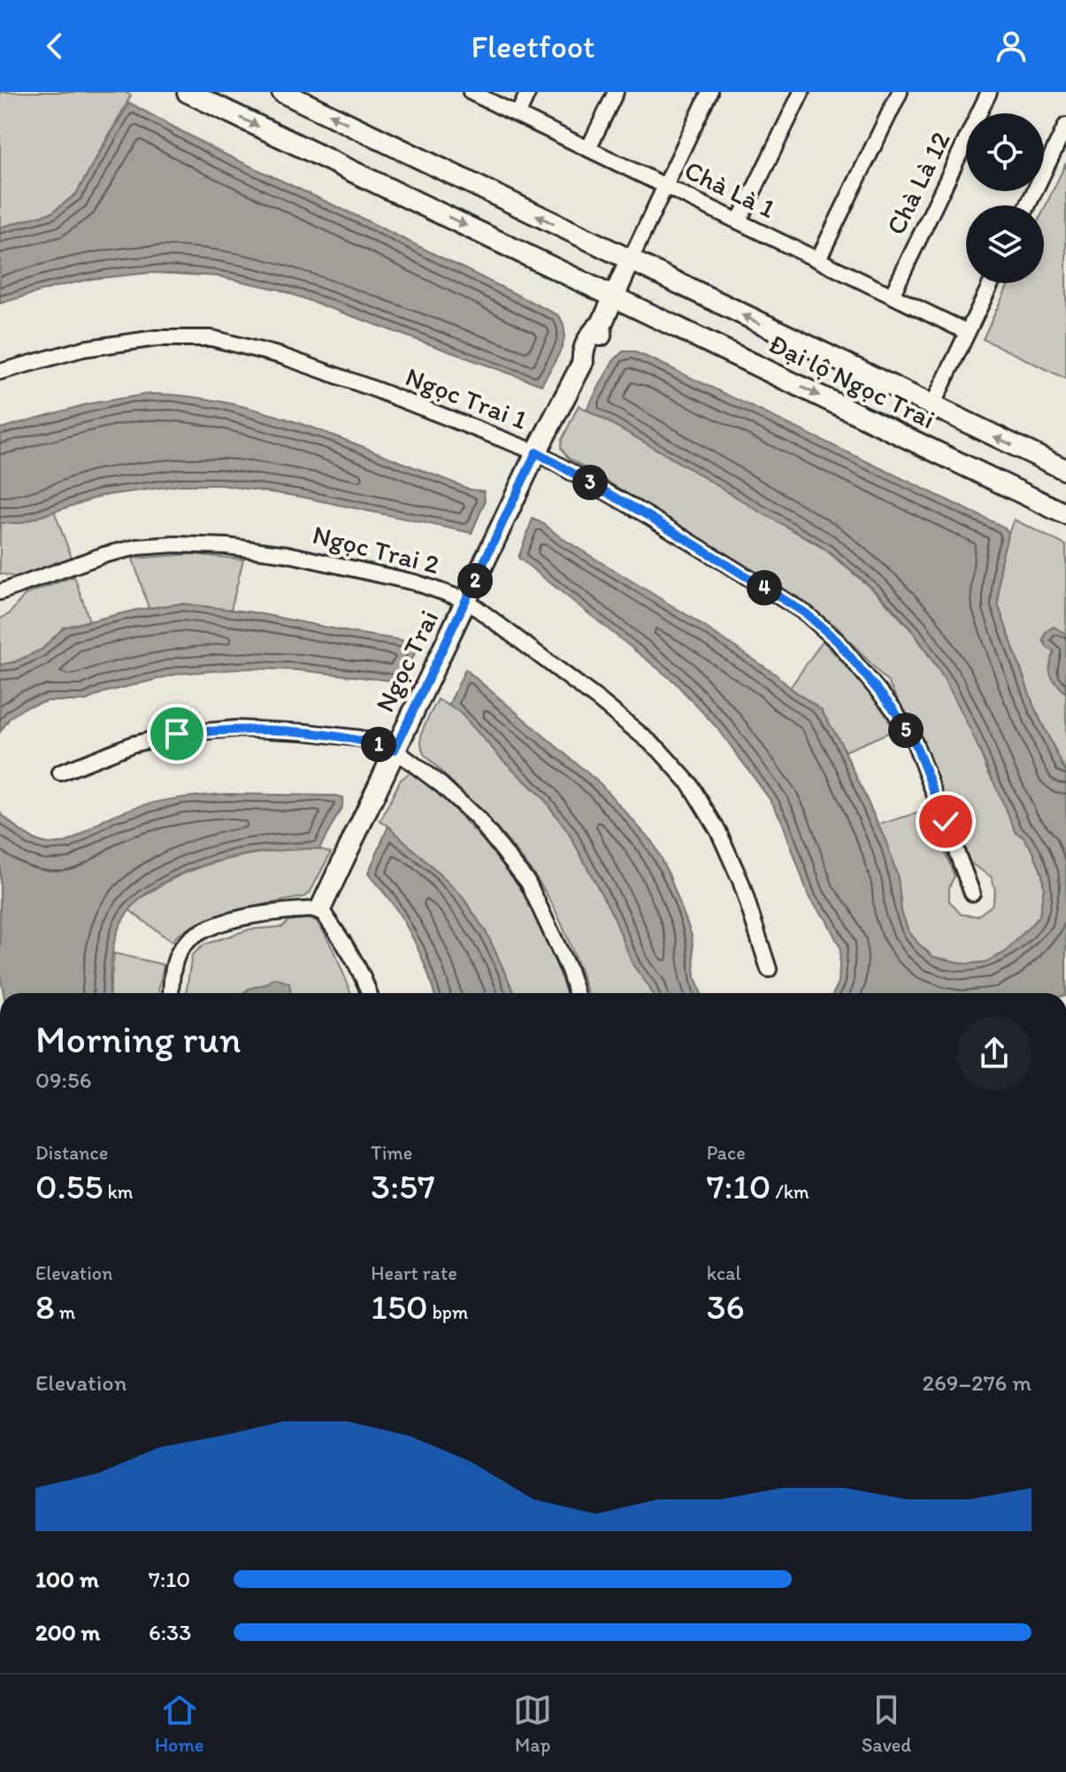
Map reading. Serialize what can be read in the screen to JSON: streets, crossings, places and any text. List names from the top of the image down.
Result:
{
  "streets": {
    "main road": ["Đại lộ Ngọc Trai", "Ngọc Trai"],
    "street": [
      "Chà Là 12",
      "Chà Là 1",
      "Ngọc Trai 1",
      "Ngọc Trai 2"
    ]
  },
  "crossings": [
    ["Chà Là 12", "Chà Là 1"],
    ["Đại lộ Ngọc Trai", "Ngọc Trai"],
    ["Ngọc Trai 1", "Ngọc Trai"],
    ["Ngọc Trai 2", "Ngọc Trai"]
  ],
  "page": {
    "header": "Fleetfoot",
    "pins": [
      "3",
      "2",
      "4",
      "5",
      "1"
    ],
    "heading": ["Morning run", "09:56"],
    "stats": [
      ["Distance", "0.55 km"],
      ["Time", "3:57"],
      ["Pace", "7:10 /km"],
      ["Elevation", "8 m"],
      ["Heart rate", "150 bpm"],
      ["kcal", "36"]
    ],
    "chart": ["Elevation", "269–276 m"],
    "list": [
      {
        "name": "100 m",
        "note": "7:10"
      },
      {
        "name": "200 m",
        "note": "6:33"
      }
    ],
    "tabs": ["Home", "Map", "Saved"]
  }
}
